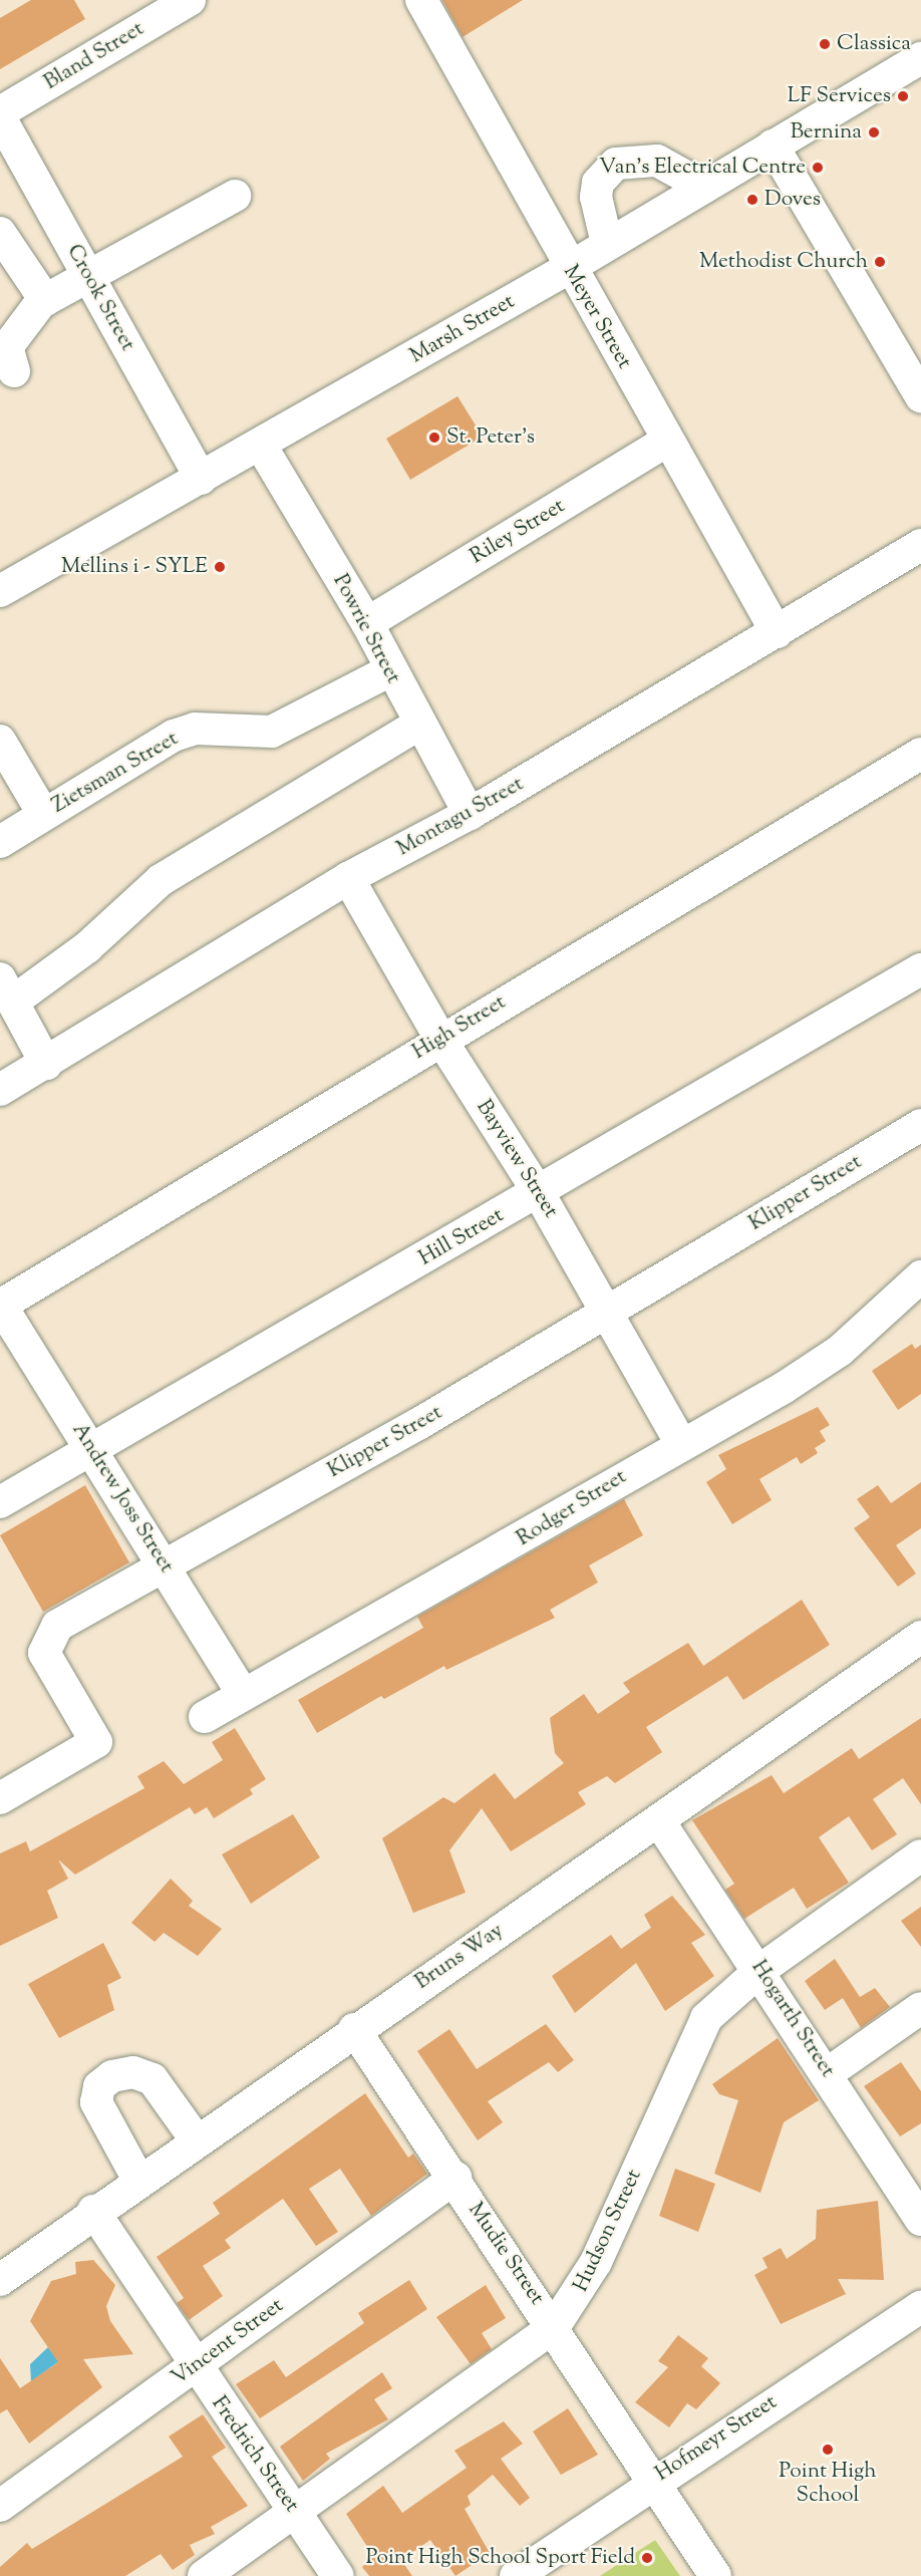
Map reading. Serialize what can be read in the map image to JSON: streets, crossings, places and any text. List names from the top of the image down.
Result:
{
  "streets": {
    "street": [
      "Bland Street",
      "Crook Street",
      "Meyer Street",
      "Marsh Street",
      "Riley Street",
      "Powrie Street",
      "Zietsman Street",
      "Montagu Street",
      "High Street",
      "Bayview Street",
      "Klipper Street",
      "Hill Street",
      "Andrew Joss Street",
      "Rodger Street",
      "Bruns Way",
      "Hogarth Street",
      "Hudson Street",
      "Mudie Street",
      "Vincent Street",
      "Hofmeyr Street",
      "Fredrich Street"
    ]
  },
  "crossings": [
    ["Crook Street", "Marsh Street"],
    ["Meyer Street", "Marsh Street"],
    ["Meyer Street", "Riley Street"],
    ["Meyer Street", "Montagu Street"],
    ["Marsh Street", "Powrie Street"],
    ["Riley Street", "Powrie Street"],
    ["Powrie Street", "Zietsman Street"],
    ["Powrie Street", "Montagu Street"],
    ["Montagu Street", "Bayview Street"],
    ["High Street", "Bayview Street"],
    ["High Street", "Andrew Joss Street"],
    ["Bayview Street", "Klipper Street"],
    ["Bayview Street", "Hill Street"],
    ["Bayview Street", "Rodger Street"],
    ["Klipper Street", "Andrew Joss Street"],
    ["Hill Street", "Andrew Joss Street"],
    ["Andrew Joss Street", "Rodger Street"],
    ["Bruns Way", "Hogarth Street"],
    ["Bruns Way", "Mudie Street"],
    ["Bruns Way", "Fredrich Street"],
    ["Hogarth Street", "Hudson Street"],
    ["Hudson Street", "Mudie Street"],
    ["Hudson Street", "Fredrich Street"],
    ["Mudie Street", "Vincent Street"],
    ["Mudie Street", "Hofmeyr Street"],
    ["Vincent Street", "Fredrich Street"]
  ],
  "places": [
    "Classica",
    "LF Services",
    "Bernina",
    "Van's Electrical Centre",
    "Doves",
    "Methodist Church",
    "St. Peter's",
    "Mellins i - SYLE",
    "Point High School",
    "Point High School Sport Field"
  ]
}
